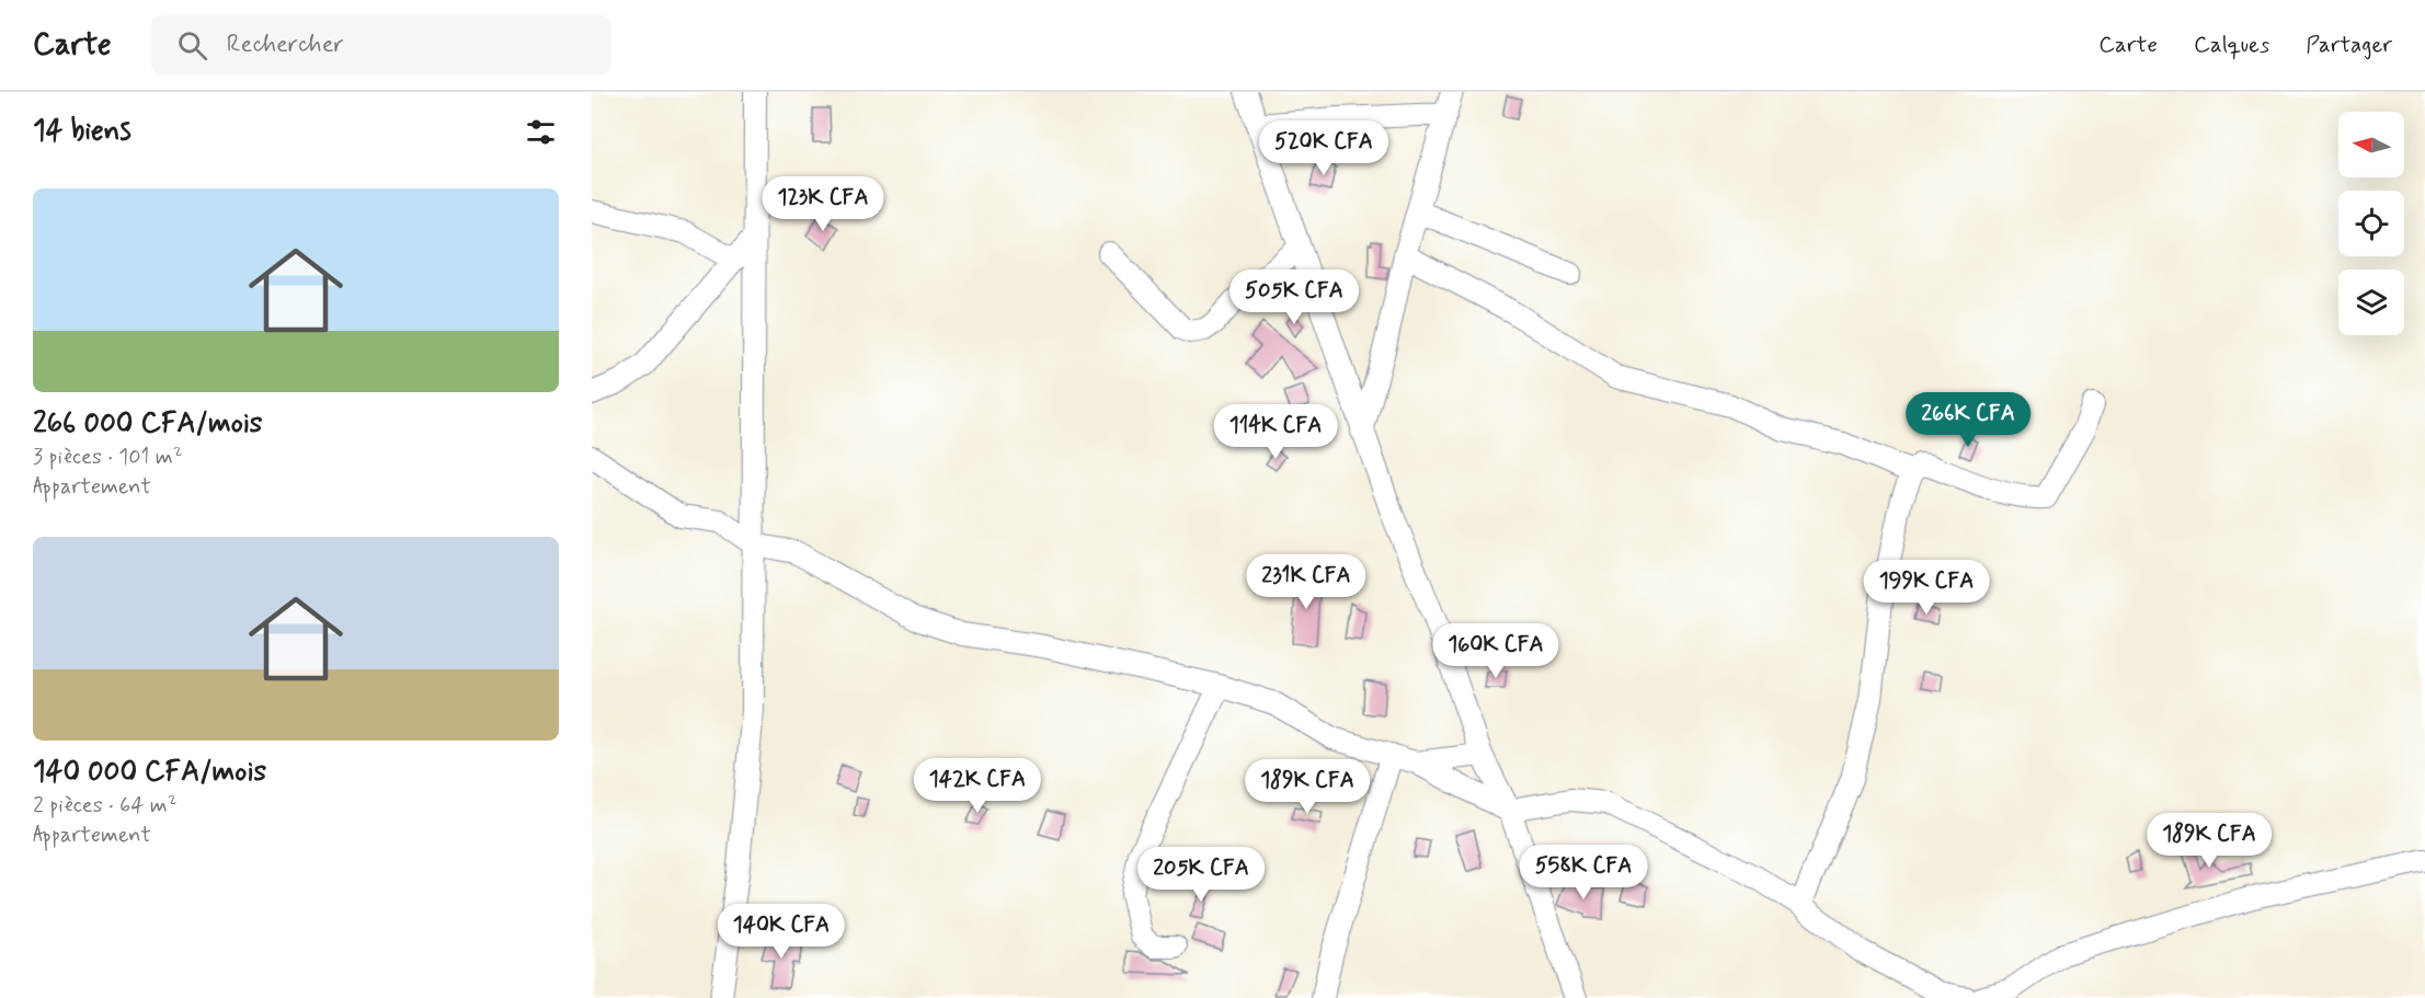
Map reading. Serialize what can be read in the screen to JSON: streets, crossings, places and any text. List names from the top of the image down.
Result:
{
  "north": "left",
  "page": {
    "header": "Carte",
    "search": "Rechercher",
    "nav": ["Carte", "Calques", "Partager"],
    "heading": "14 biens",
    "price": [
      "520K CFA",
      "123K CFA",
      "505K CFA",
      "266K CFA",
      "114K CFA",
      "231K CFA",
      "199K CFA",
      "160K CFA",
      "142K CFA",
      "189K CFA",
      "189K CFA",
      "558K CFA",
      "205K CFA",
      "140K CFA"
    ],
    "list": [
      {
        "name": "266 000 CFA/mois",
        "note": "3 pièces · 101 m² · Appartement"
      },
      {
        "name": "140 000 CFA/mois",
        "note": "2 pièces · 64 m² · Appartement"
      }
    ]
  }
}
